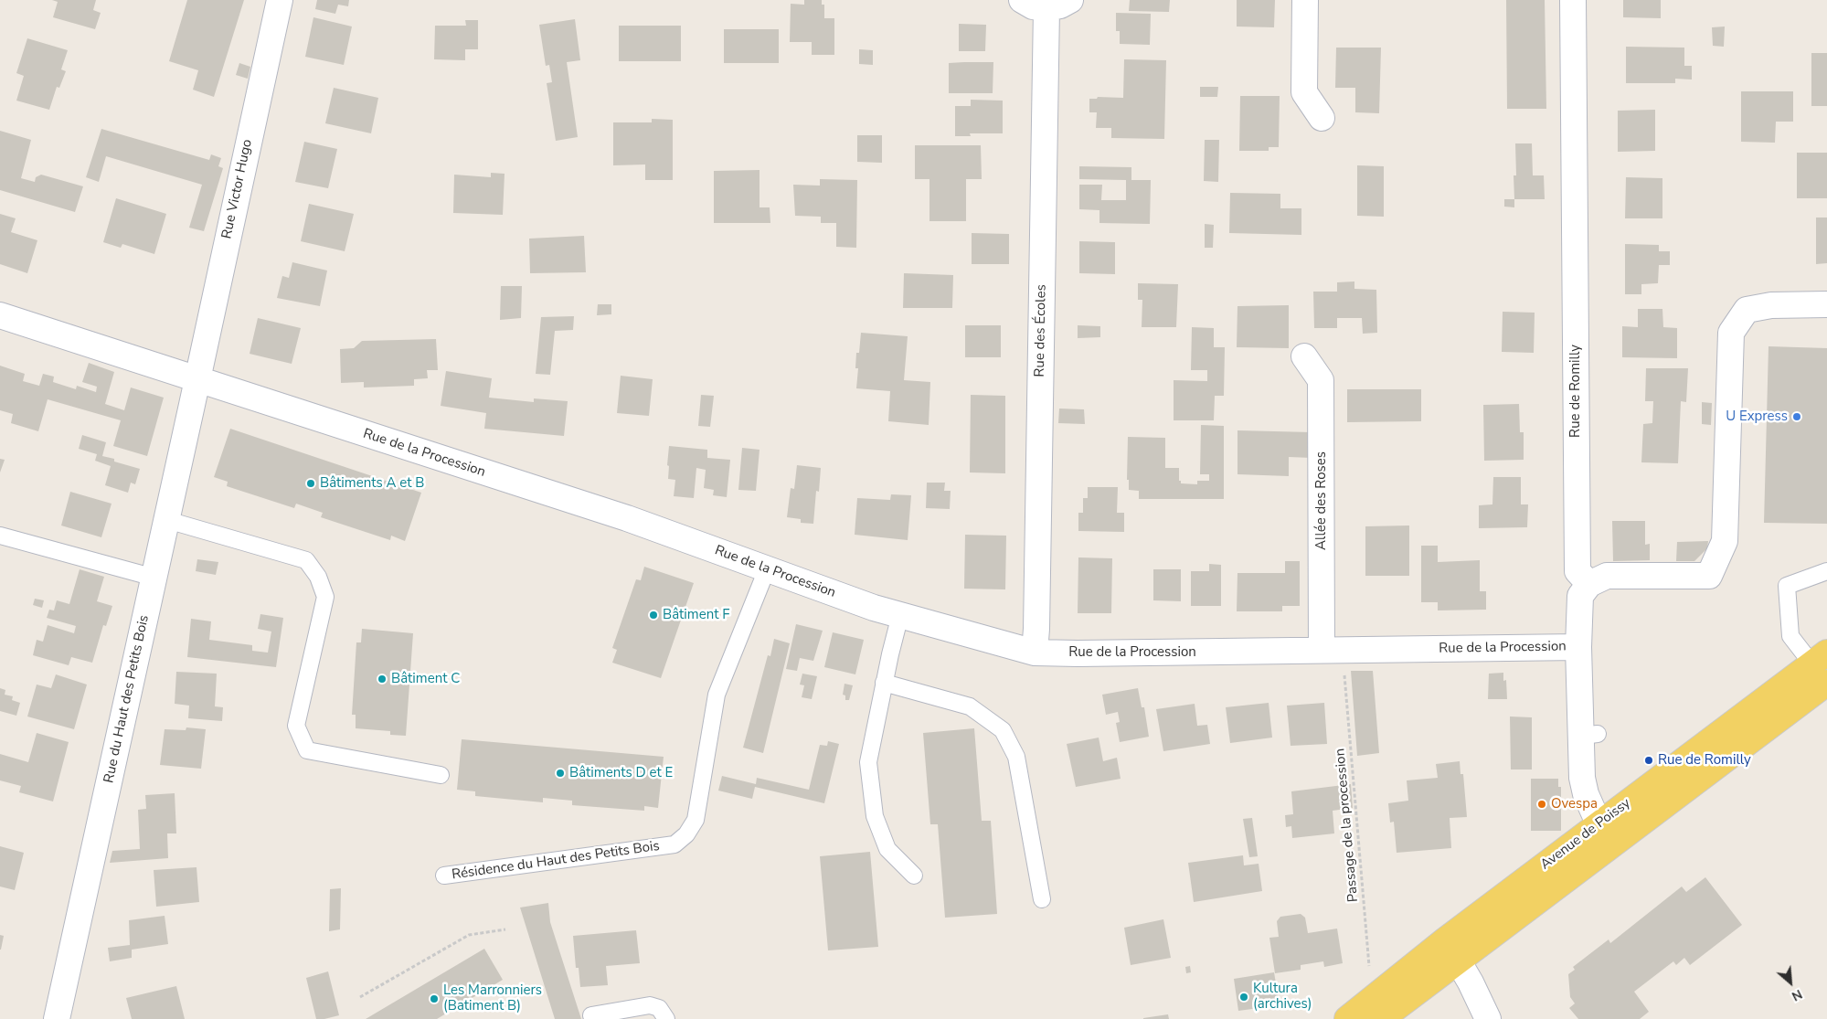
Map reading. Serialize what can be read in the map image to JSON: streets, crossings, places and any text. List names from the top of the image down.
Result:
{
  "streets": {
    "main road": ["Avenue de Poissy"],
    "street": [
      "Rue Victor Hugo",
      "Rue des Écoles",
      "Rue de Romilly",
      "Rue de la Procession",
      "Allée des Roses",
      "Rue du Haut des Petits Bois"
    ],
    "lane": ["Résidence du Haut des Petits Bois"],
    "path": ["Passage de la procession"]
  },
  "crossings": [
    ["Rue Victor Hugo", "Rue de la Procession"],
    ["Rue Victor Hugo", "Rue du Haut des Petits Bois"],
    ["Rue des Écoles", "Rue de la Procession"],
    ["Rue de la Procession", "Allée des Roses"],
    ["Rue de la Procession", "Rue du Haut des Petits Bois"],
    ["Rue de la Procession", "Passage de la procession"],
    ["Rue de la Procession", "Résidence du Haut des Petits Bois"],
    ["Allée des Roses", "Passage de la procession"],
    ["Passage de la procession", "Avenue de Poissy"]
  ],
  "places": [
    "U Express",
    "Bâtiments A et B",
    "Bâtiment F",
    "Bâtiment C",
    "Rue de Romilly",
    "Bâtiments D et E",
    "Ovespa",
    "Kultura (archives)",
    "Les Marronniers (Batiment B)"
  ],
  "north": "bottom right"
}
